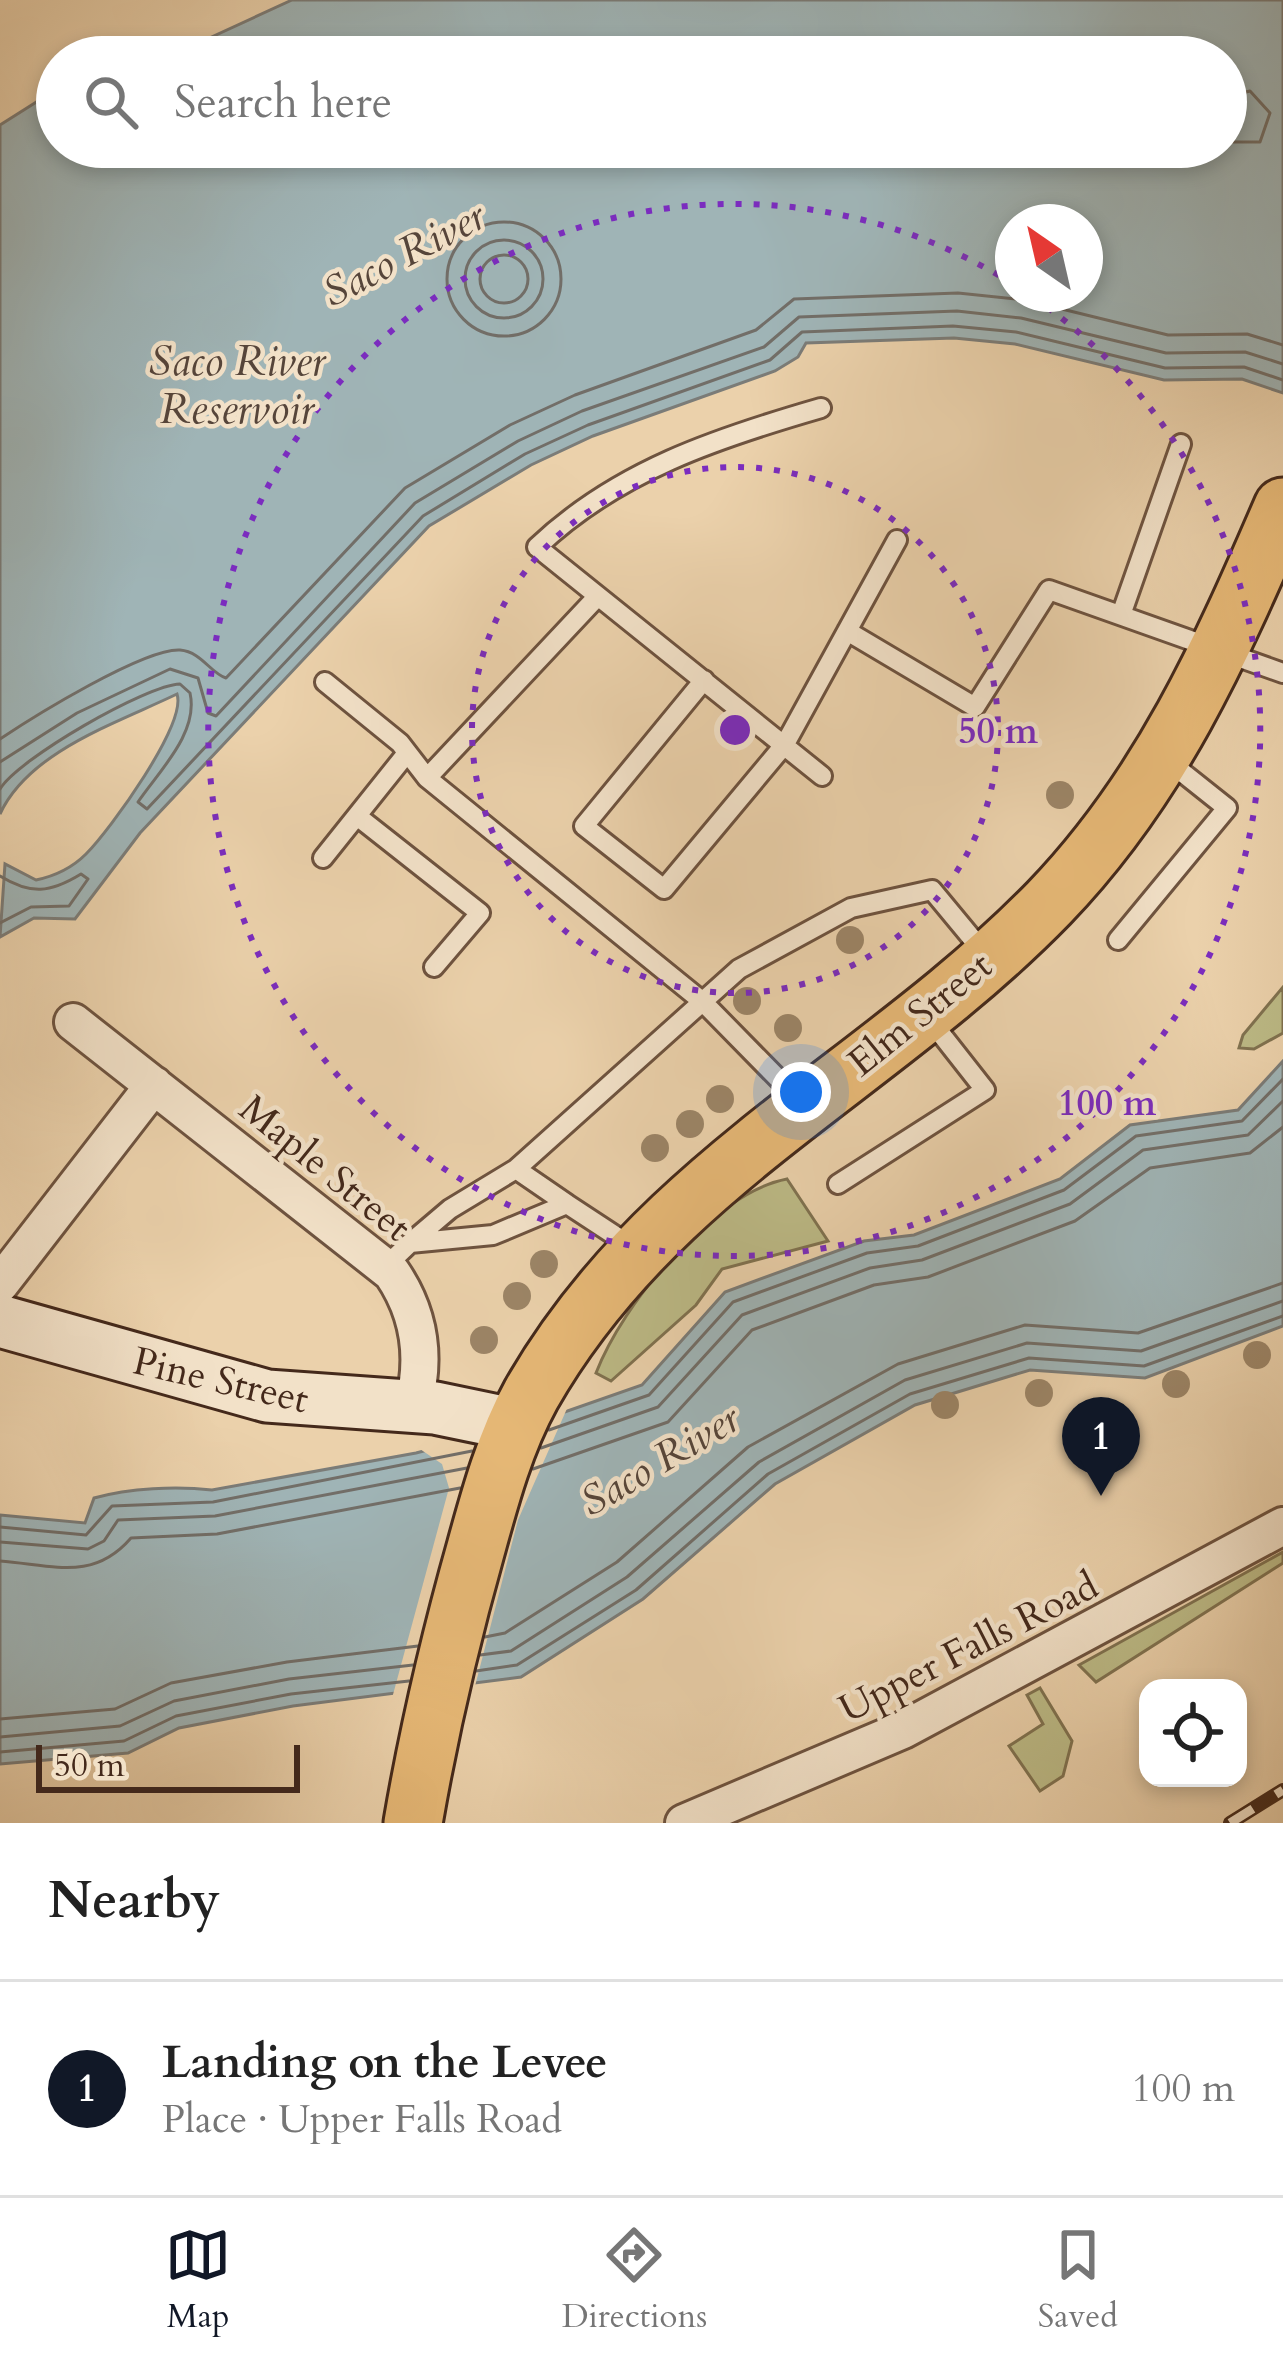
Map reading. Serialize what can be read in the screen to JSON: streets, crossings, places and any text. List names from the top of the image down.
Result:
{
  "streets": {
    "main road": ["Elm Street"],
    "street": ["Maple Street", "Pine Street", "Upper Falls Road"]
  },
  "crossings": [
    ["Elm Street", "Pine Street"],
    ["Maple Street", "Pine Street"]
  ],
  "water": ["Saco River", "Saco River Reservoir"],
  "scale_bar": "50 m",
  "north": "top left",
  "page": {
    "search": "Search here",
    "pins": "1",
    "scale": "50 m",
    "heading": "Nearby",
    "list": [
      {
        "mark": "1",
        "name": "Landing on the Levee",
        "note": "Place · Upper Falls Road",
        "value": "100 m"
      }
    ],
    "nav": ["Map", "Directions", "Saved"]
  },
  "rings": ["50 m", "100 m"]
}
